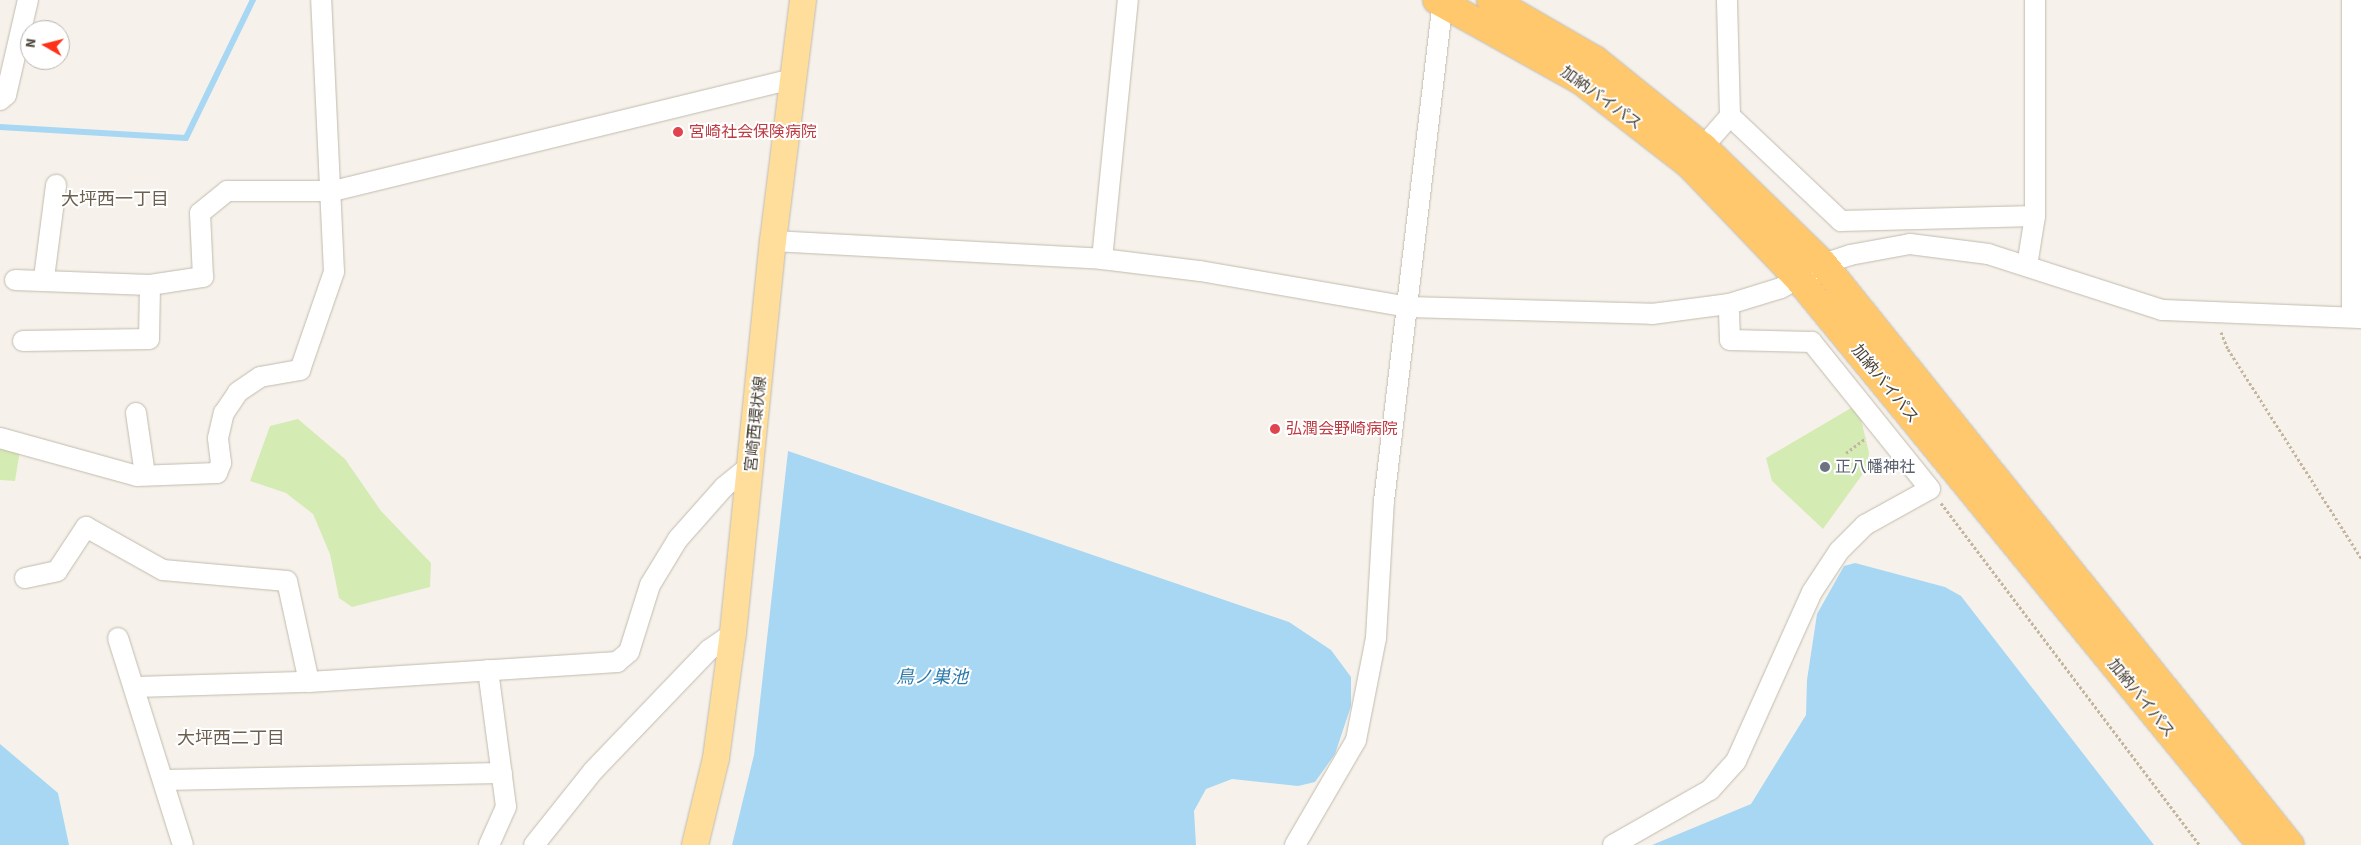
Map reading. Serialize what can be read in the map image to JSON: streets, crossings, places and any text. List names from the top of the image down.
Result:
{
  "streets": {
    "highway": ["加納バイパス"],
    "main road": ["宮崎西環状線"]
  },
  "districts": ["大坪西一丁目", "大坪西二丁目"],
  "water": ["鳥ノ巣池"],
  "places": ["宮崎社会保険病院", "弘潤会野崎病院", "正八幡神社"],
  "north": "left"
}
